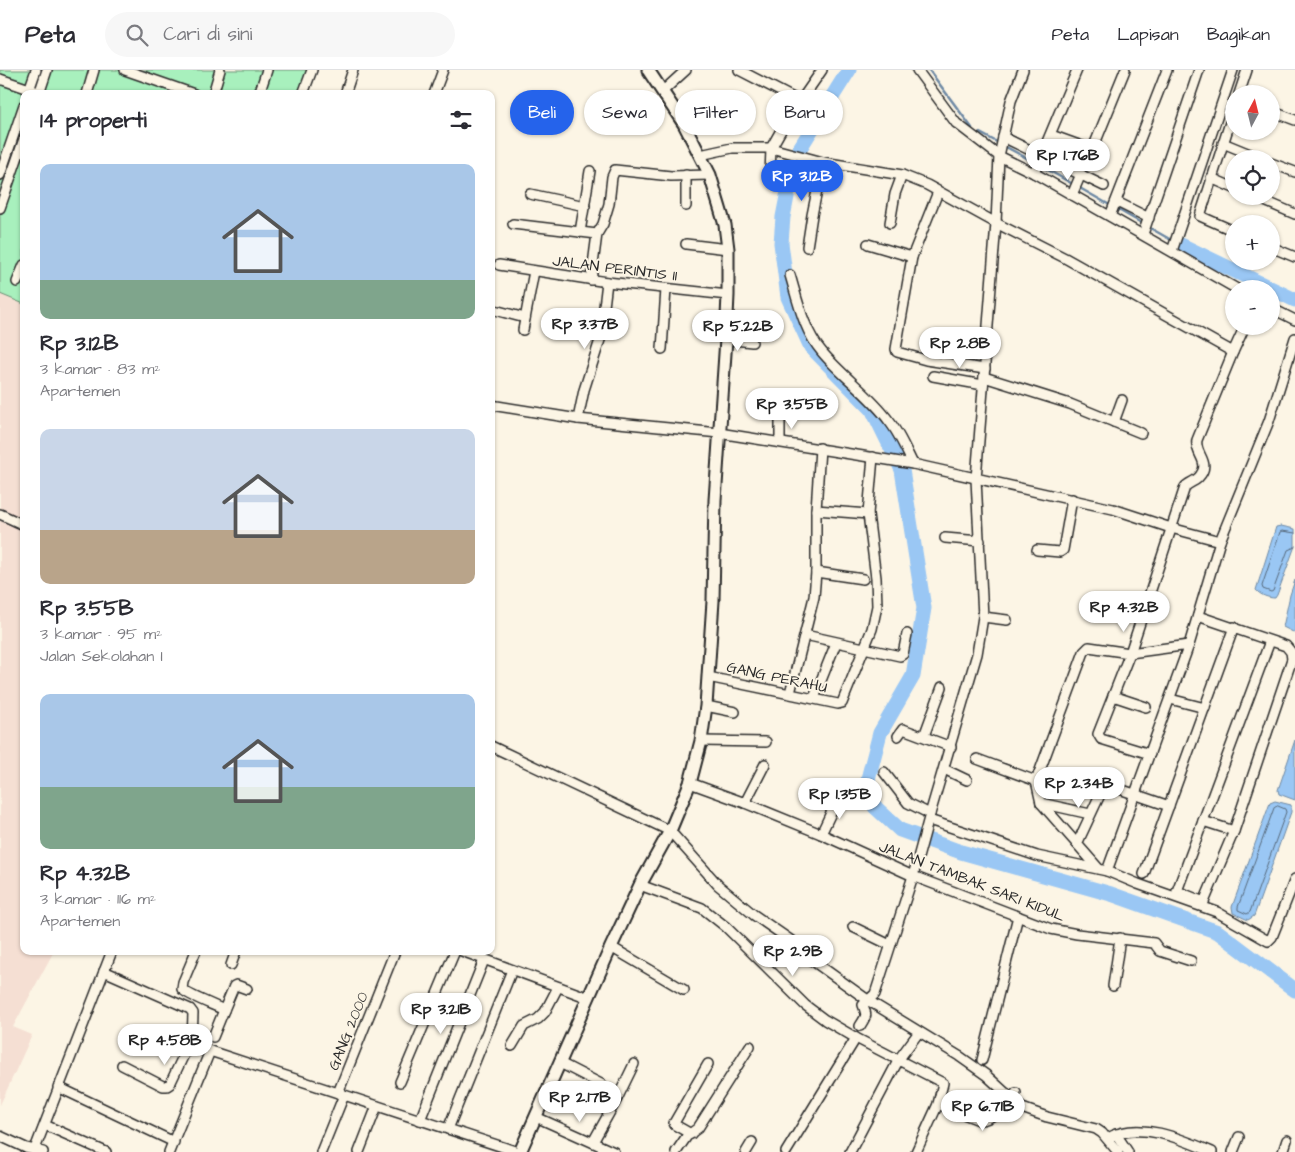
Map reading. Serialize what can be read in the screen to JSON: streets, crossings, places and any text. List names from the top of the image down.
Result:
{
  "streets": {
    "street": [
      "JALAN PERINTIS II",
      "GANG PERAHU",
      "JALAN TAMBAK SARI KIDUL",
      "GANG 2000"
    ]
  },
  "north": "top",
  "page": {
    "header": "Peta",
    "search": "Cari di sini",
    "nav": ["Peta", "Lapisan", "Bagikan"],
    "map_buttons": ["+", "−"],
    "chip": [
      "Beli",
      "Sewa",
      "Filter",
      "Baru"
    ],
    "heading": "14 properti",
    "price": [
      "Rp 1.76B",
      "Rp 3.12B",
      "Rp 3.37B",
      "Rp 5.22B",
      "Rp 2.8B",
      "Rp 3.55B",
      "Rp 4.32B",
      "Rp 2.34B",
      "Rp 1.35B",
      "Rp 2.9B",
      "Rp 3.21B",
      "Rp 4.58B",
      "Rp 2.17B",
      "Rp 6.71B"
    ],
    "list": [
      {
        "name": "Rp 3.12B",
        "note": "3 kamar · 83 m² · Apartemen"
      },
      {
        "name": "Rp 3.55B",
        "note": "3 kamar · 95 m² · Jalan Sekolahan I"
      },
      {
        "name": "Rp 4.32B",
        "note": "3 kamar · 116 m² · Apartemen"
      }
    ]
  }
}
